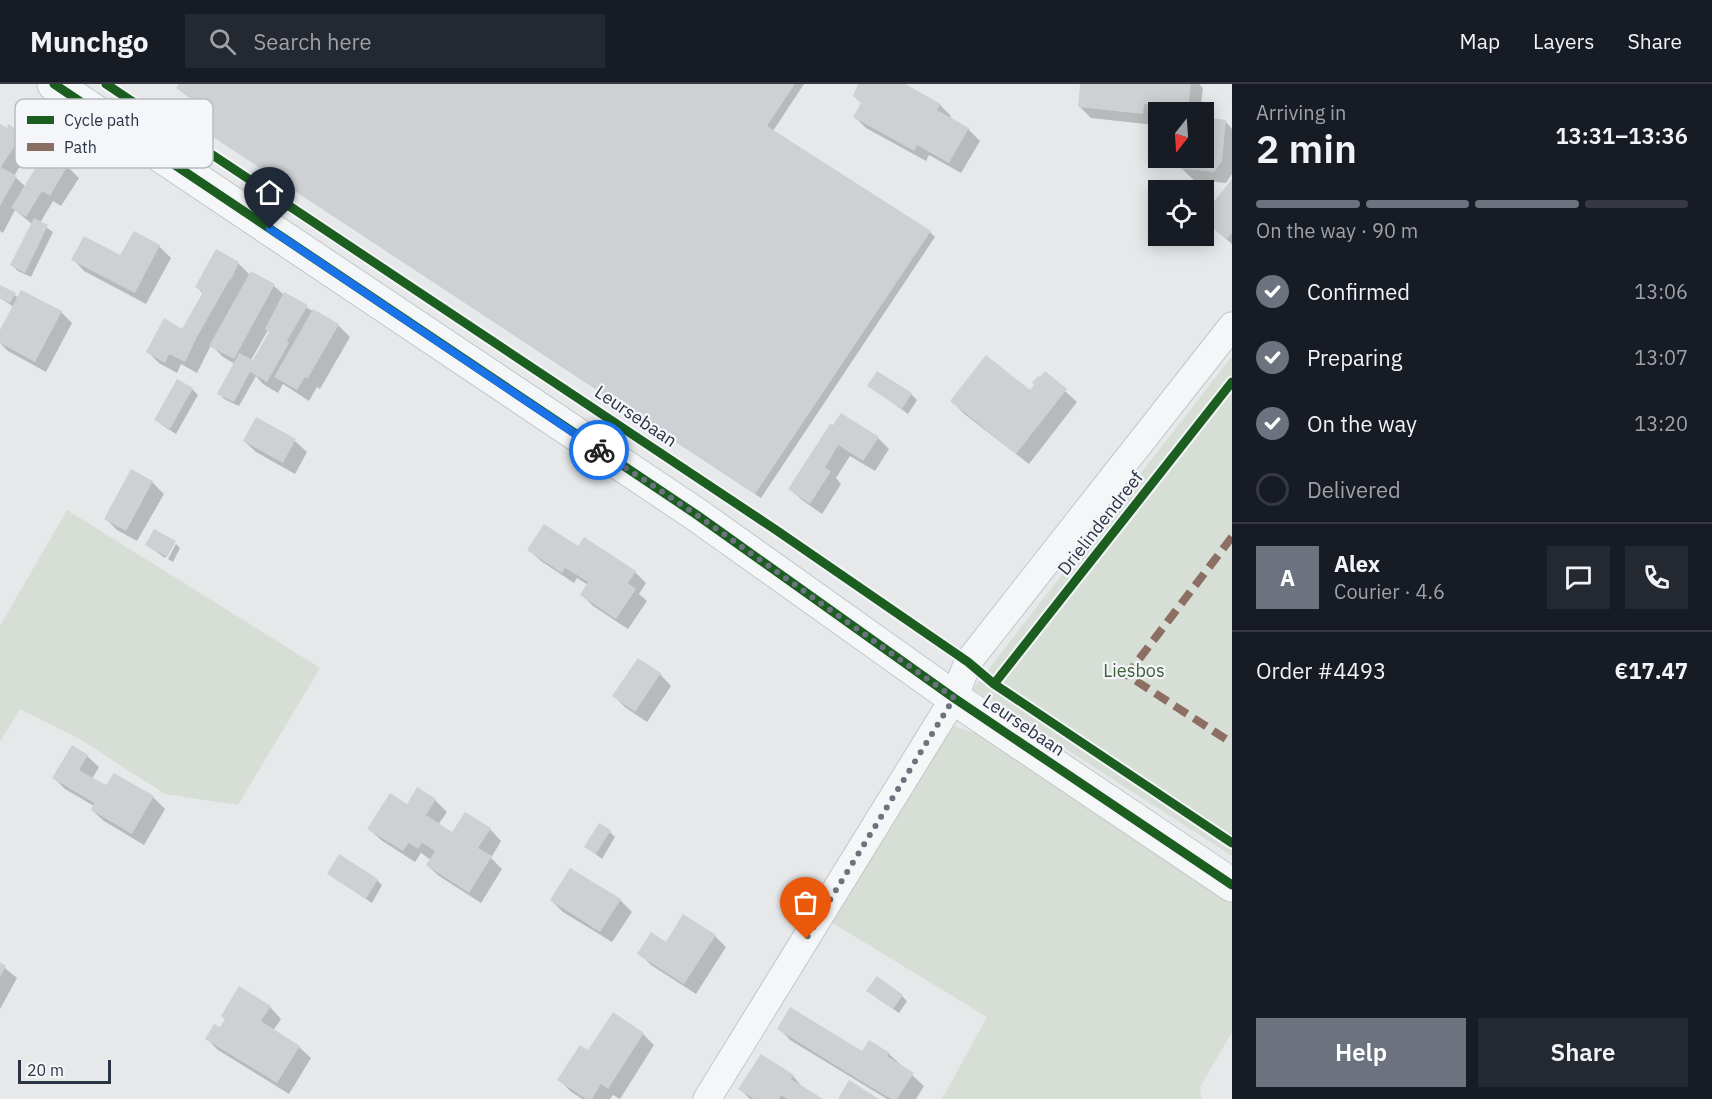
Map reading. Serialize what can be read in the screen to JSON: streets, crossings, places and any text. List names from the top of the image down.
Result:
{
  "streets": {
    "street": ["Leursebaan", "Drielindendreef"]
  },
  "crossings": [
    ["Leursebaan", "Drielindendreef"]
  ],
  "parks": ["Liesbos"],
  "legend": ["Cycle path", "Path"],
  "scale_bar": "20 m",
  "north": "bottom",
  "page": {
    "header": "Munchgo",
    "search": "Search here",
    "nav": ["Map", "Layers", "Share"],
    "heading": ["2 min", "Arriving in", "13:31–13:36"],
    "panel": [
      "Alex",
      "Courier · 4.6",
      "Order #4493",
      "€17.47"
    ],
    "bar": "On the way · 90 m",
    "list": [
      ["Confirmed", "13:06"],
      ["Preparing", "13:07"],
      ["On the way", "13:20"],
      "Delivered"
    ],
    "round": "A",
    "buttons": ["Help", "Share"],
    "scale": "20 m"
  }
}
